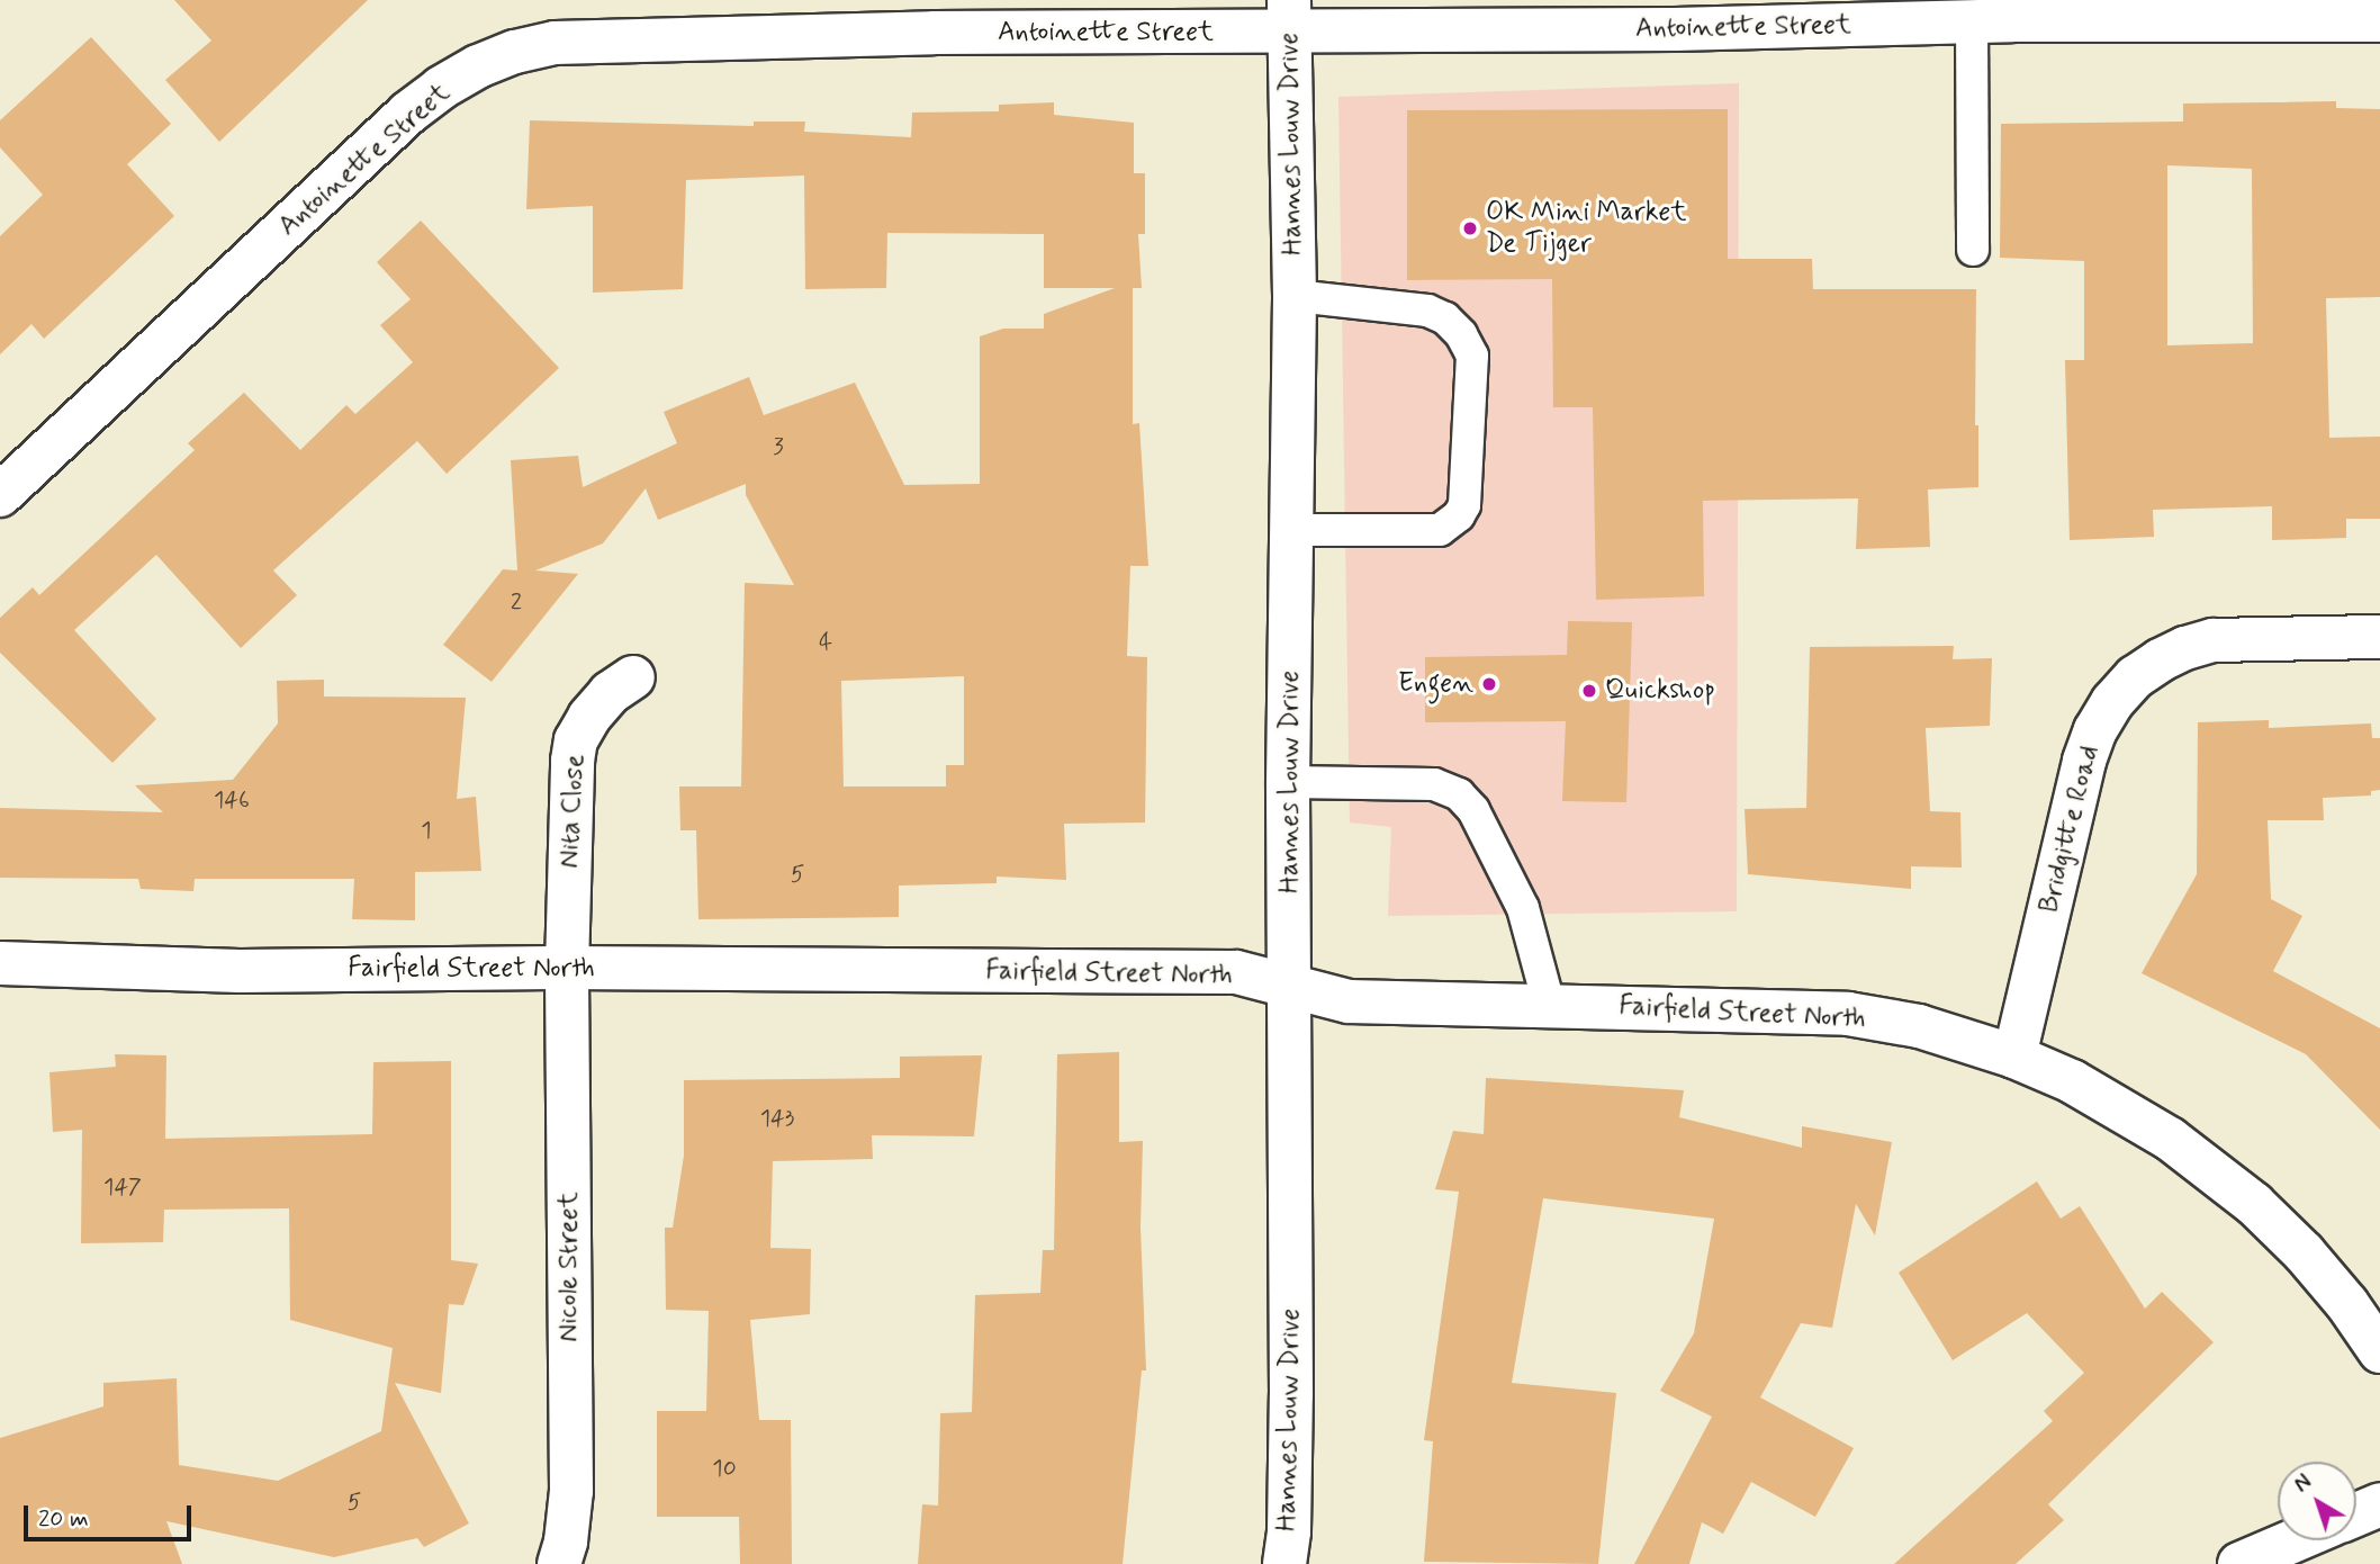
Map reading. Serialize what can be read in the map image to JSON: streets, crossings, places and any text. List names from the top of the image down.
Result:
{
  "streets": {
    "street": [
      "Antoinette Street",
      "Hannes Louw Drive",
      "Nita Close",
      "Bridgitte Road",
      "Fairfield Street North",
      "Nicole Street"
    ]
  },
  "crossings": [
    ["Antoinette Street", "Hannes Louw Drive"],
    ["Hannes Louw Drive", "Fairfield Street North"],
    ["Nita Close", "Fairfield Street North"],
    ["Nita Close", "Nicole Street"],
    ["Bridgitte Road", "Fairfield Street North"],
    ["Fairfield Street North", "Nicole Street"]
  ],
  "places": ["OK Mini Market De Tijger", "Engen", "Quickshop"],
  "house_numbers": [
    "3",
    "2",
    "4",
    "146",
    "1",
    "5",
    "143",
    "147",
    "10",
    "5"
  ],
  "scale_bar": "20 m",
  "north": "top left"
}
